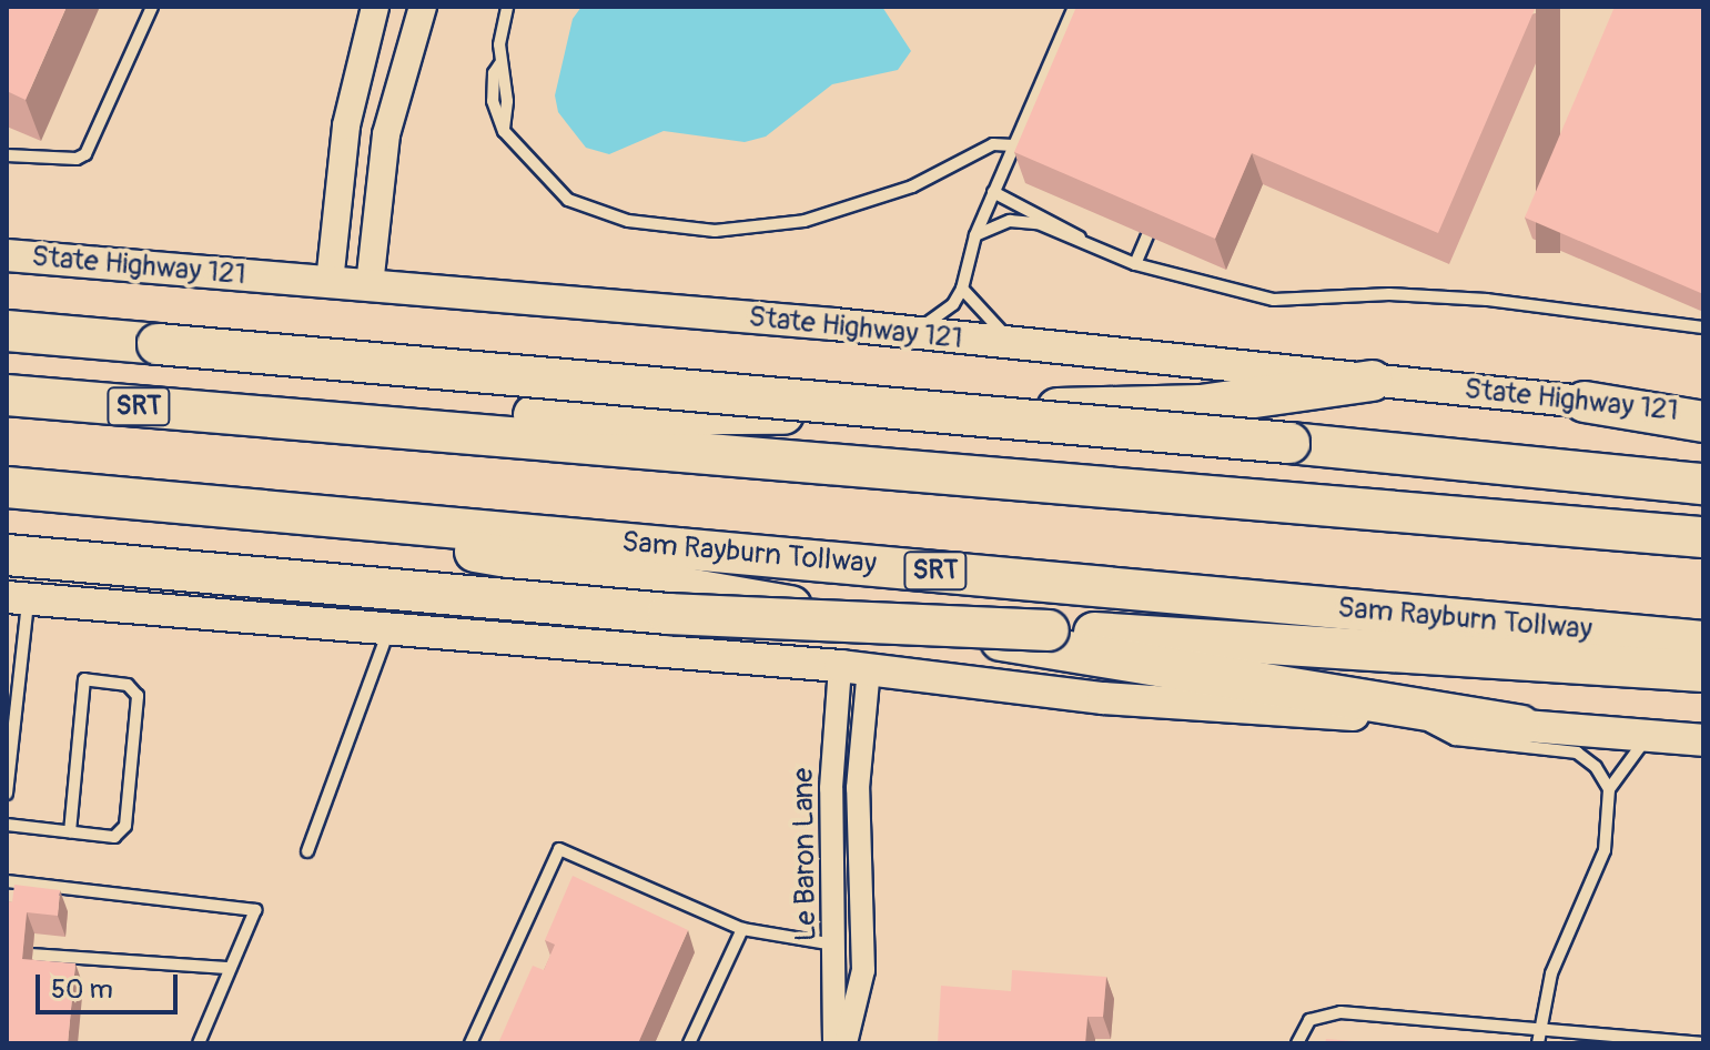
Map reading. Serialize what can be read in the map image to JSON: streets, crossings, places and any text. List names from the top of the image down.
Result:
{
  "streets": {
    "highway": ["SRT", "Sam Rayburn Tollway"],
    "main road": ["State Highway 121"],
    "street": ["Le Baron Lane"]
  },
  "scale_bar": "50 m"
}
